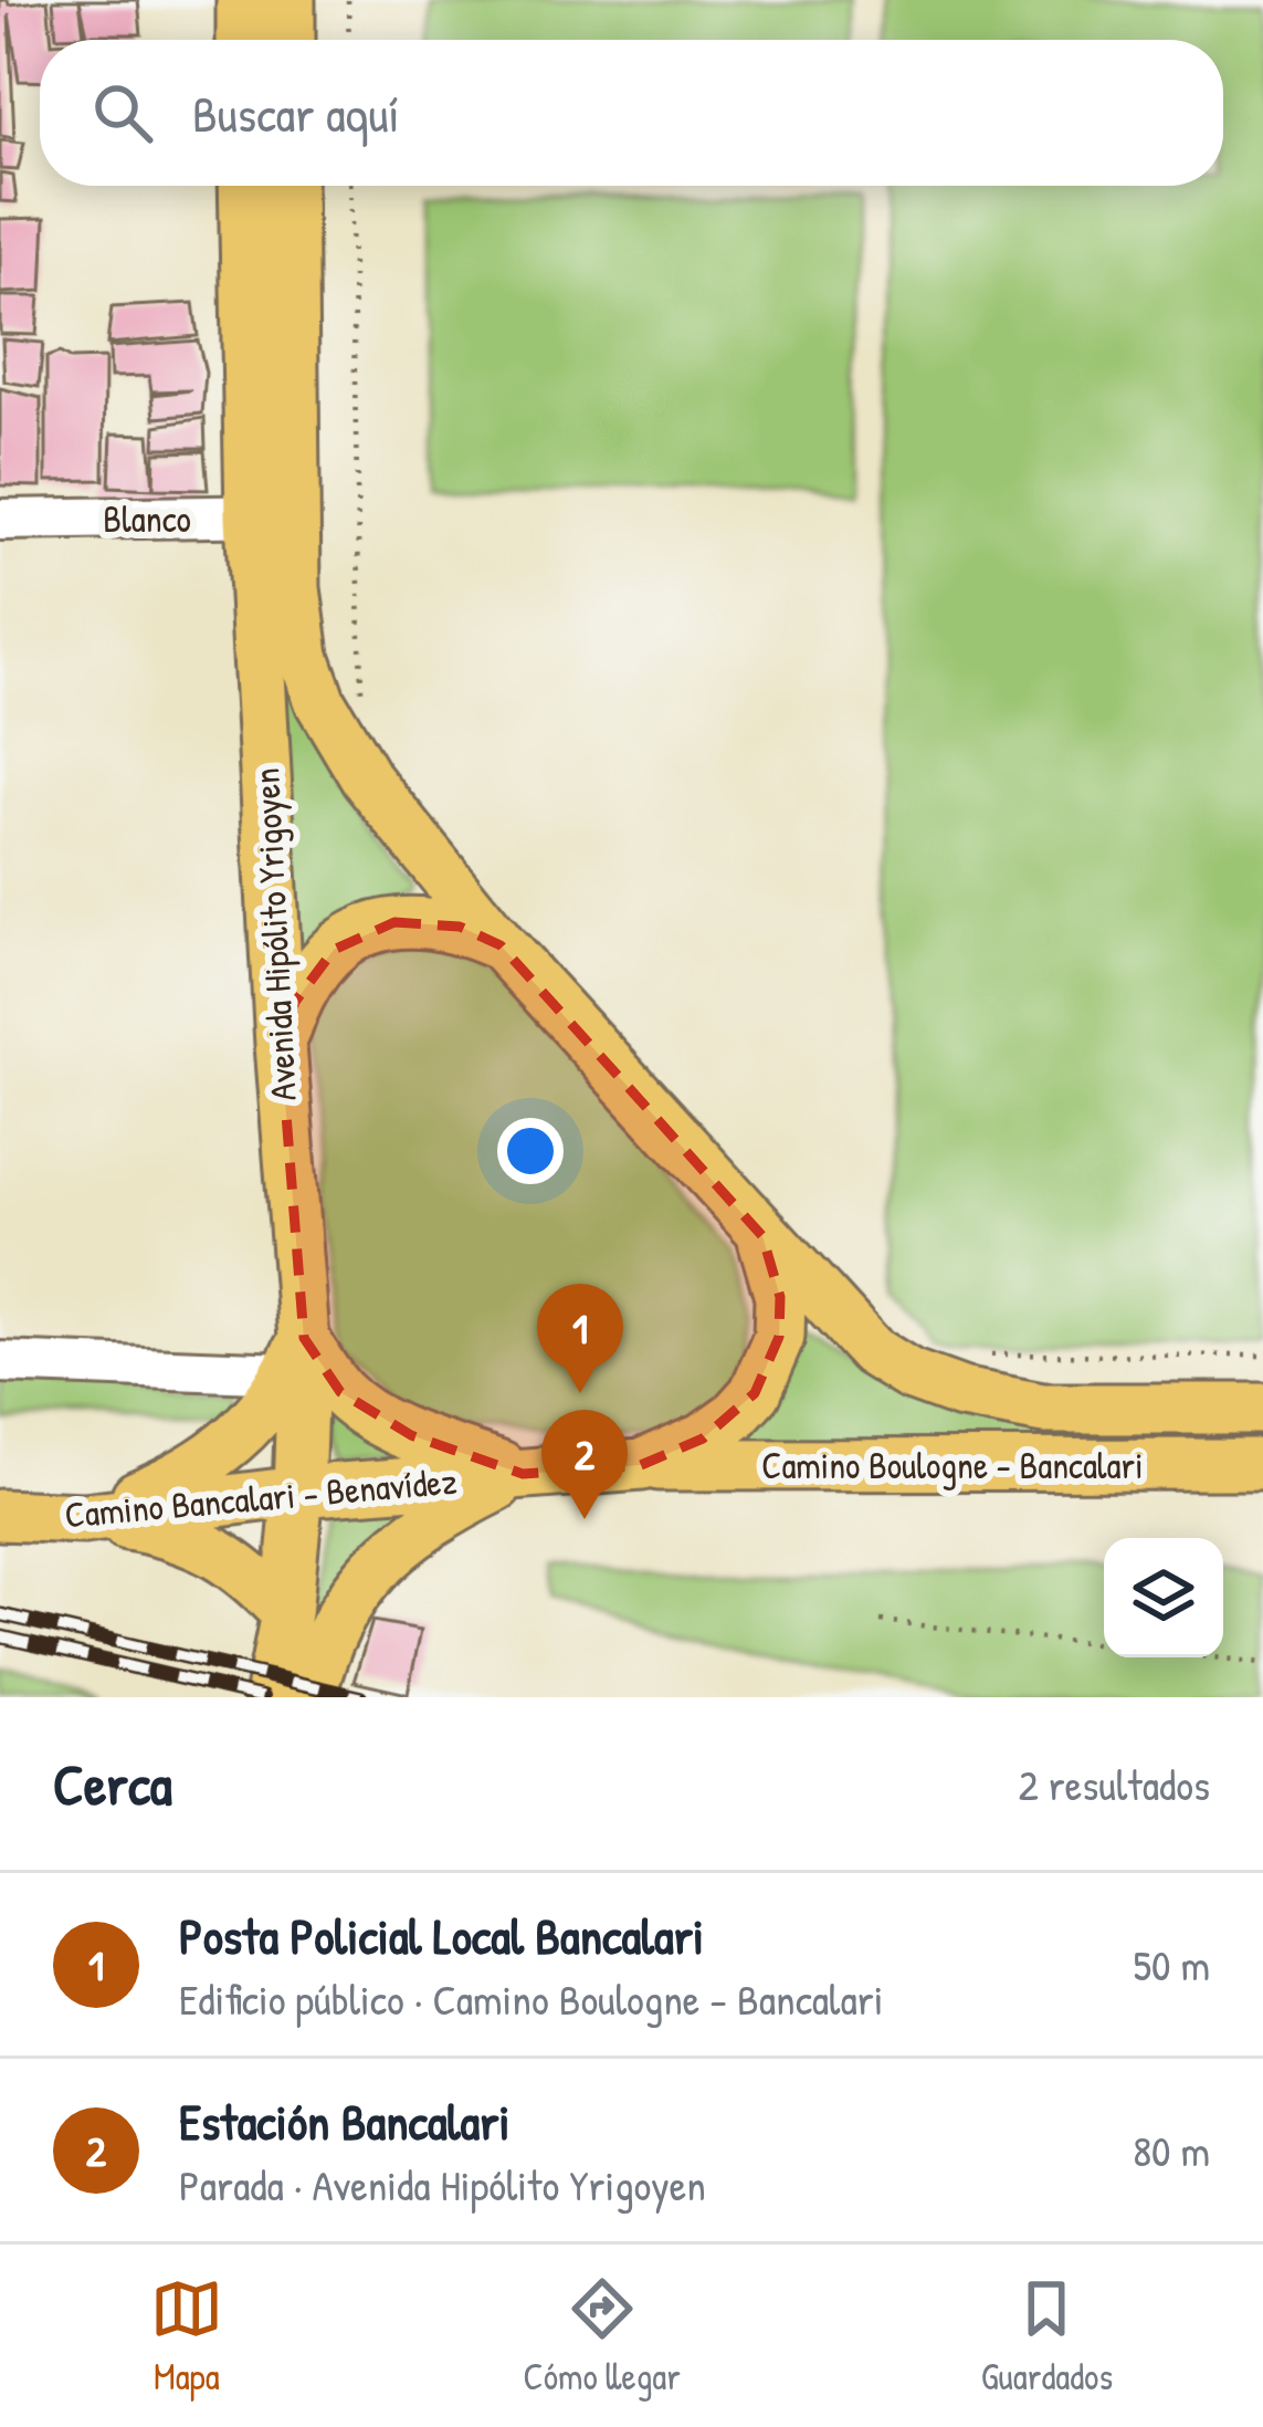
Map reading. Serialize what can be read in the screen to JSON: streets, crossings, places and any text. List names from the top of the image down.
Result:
{
  "streets": {
    "main road": ["Avenida Hipólito Yrigoyen", "Camino Boulogne - Bancalari", "Camino Bancalari - Benavídez"],
    "street": ["Blanco"]
  },
  "crossings": [
    ["Blanco", "Avenida Hipólito Yrigoyen"],
    ["Avenida Hipólito Yrigoyen", "Camino Boulogne - Bancalari"],
    ["Avenida Hipólito Yrigoyen", "Camino Bancalari - Benavídez"],
    ["Camino Boulogne - Bancalari", "Camino Bancalari - Benavídez"]
  ],
  "page": {
    "search": "Buscar aquí",
    "pins": ["1", "2"],
    "heading": ["Cerca", "2 resultados"],
    "list": [
      {
        "mark": "1",
        "name": "Posta Policial Local Bancalari",
        "note": "Edificio público · Camino Boulogne - Bancalari",
        "value": "50 m"
      },
      {
        "mark": "2",
        "name": "Estación Bancalari",
        "note": "Parada · Avenida Hipólito Yrigoyen",
        "value": "80 m"
      }
    ],
    "nav": ["Mapa", "Cómo llegar", "Guardados"]
  }
}
